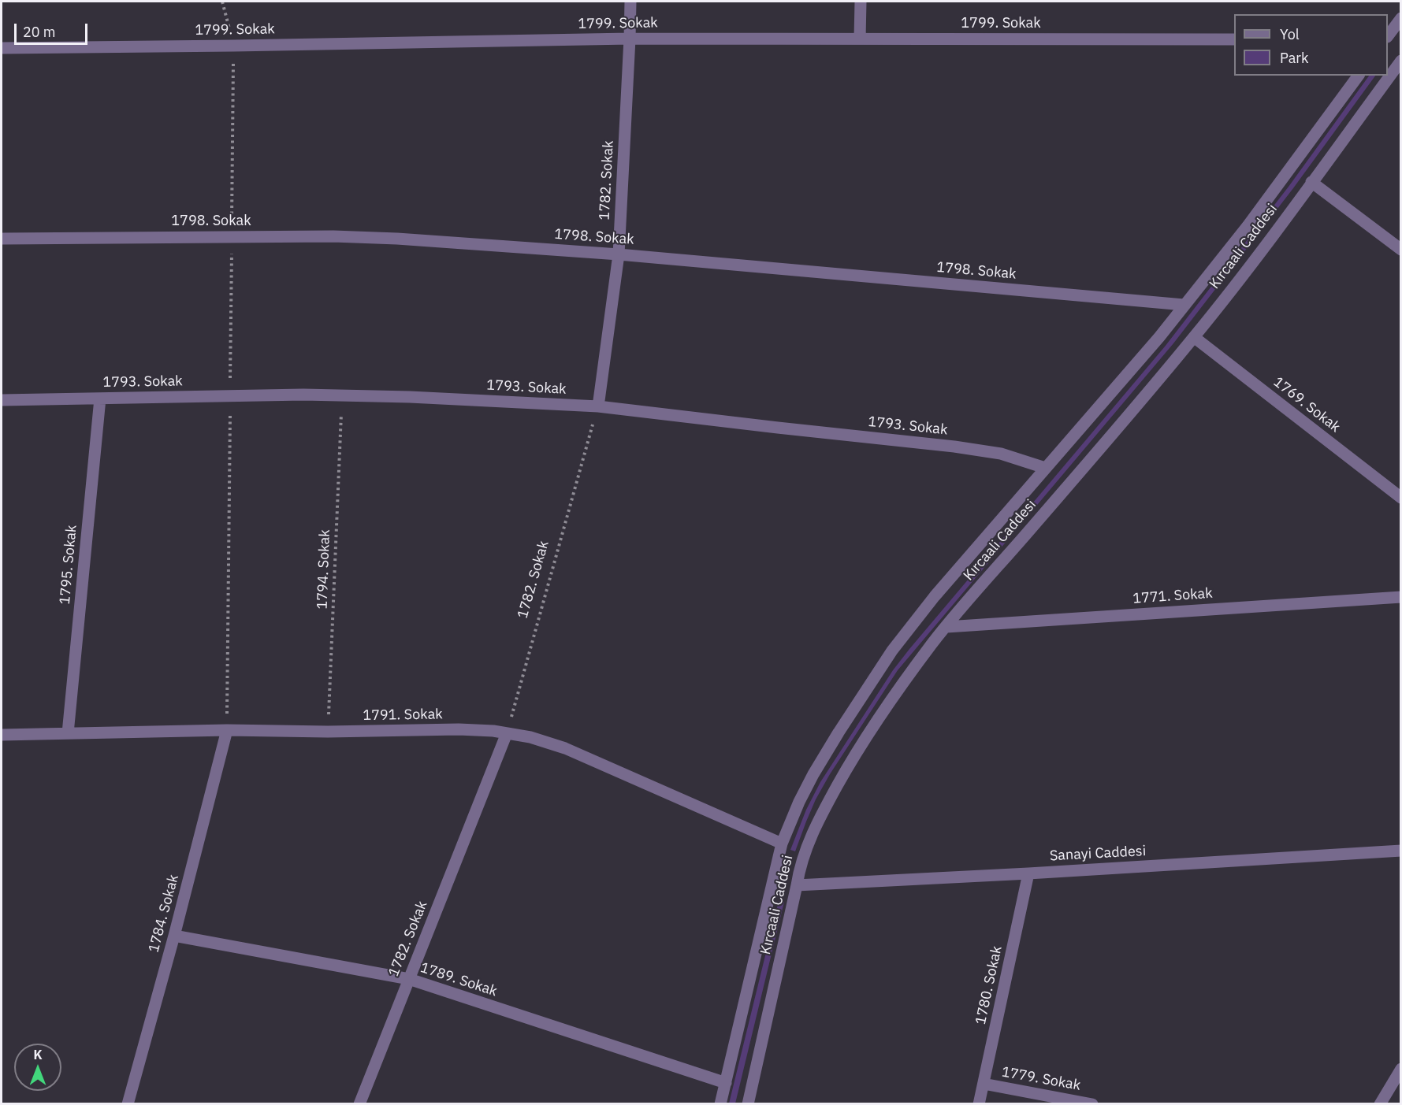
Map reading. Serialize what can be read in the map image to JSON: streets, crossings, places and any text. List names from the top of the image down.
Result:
{
  "streets": {
    "street": [
      "1799. Sokak",
      "1782. Sokak",
      "1798. Sokak",
      "Kırcaali Caddesi",
      "1793. Sokak",
      "1769. Sokak",
      "1795. Sokak",
      "1771. Sokak",
      "1791. Sokak",
      "Sanayi Caddesi",
      "1784. Sokak",
      "1789. Sokak",
      "1780. Sokak",
      "1779. Sokak"
    ],
    "path": ["1794. Sokak"]
  },
  "crossings": [
    ["1799. Sokak", "1782. Sokak"],
    ["1782. Sokak", "1798. Sokak"],
    ["1782. Sokak", "1793. Sokak"],
    ["1782. Sokak", "1791. Sokak"],
    ["1782. Sokak", "1789. Sokak"],
    ["1798. Sokak", "Kırcaali Caddesi"],
    ["Kırcaali Caddesi", "1793. Sokak"],
    ["Kırcaali Caddesi", "1769. Sokak"],
    ["Kırcaali Caddesi", "1771. Sokak"],
    ["Kırcaali Caddesi", "1791. Sokak"],
    ["Kırcaali Caddesi", "Sanayi Caddesi"],
    ["Kırcaali Caddesi", "1789. Sokak"],
    ["1793. Sokak", "1795. Sokak"],
    ["1795. Sokak", "1791. Sokak"],
    ["1794. Sokak", "1791. Sokak"],
    ["1791. Sokak", "1784. Sokak"],
    ["Sanayi Caddesi", "1780. Sokak"],
    ["1784. Sokak", "1789. Sokak"],
    ["1780. Sokak", "1779. Sokak"]
  ],
  "legend": ["Yol", "Park"],
  "scale_bar": "20 m",
  "north": "top"
}
